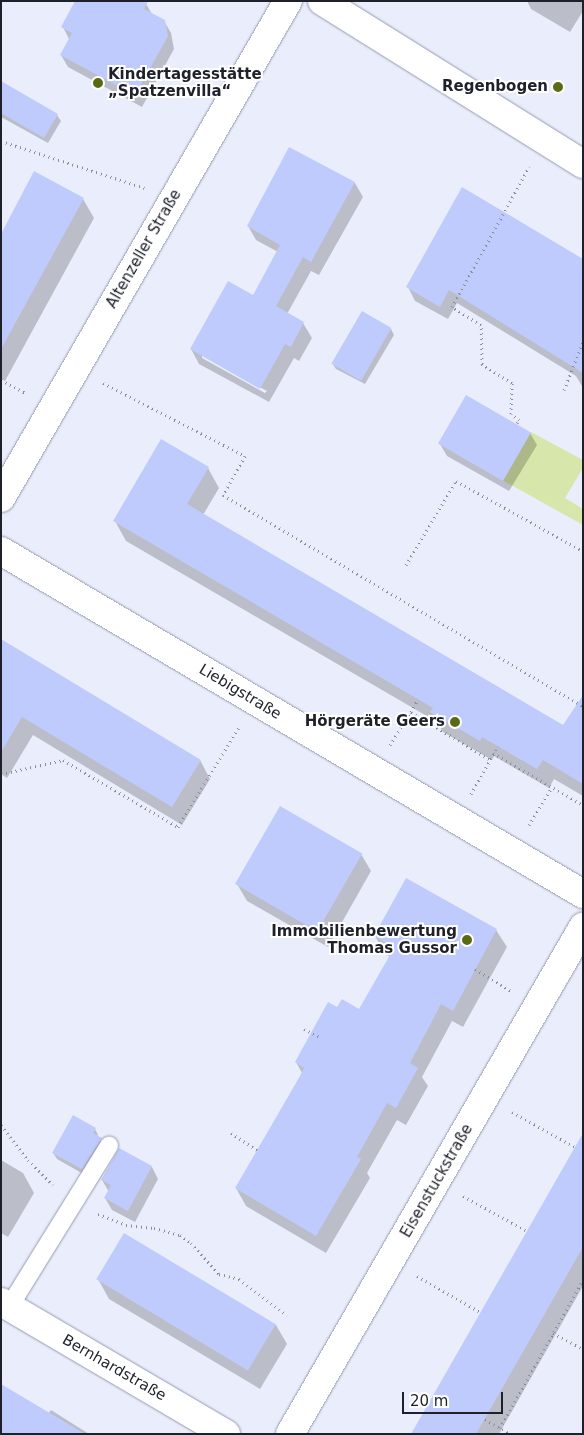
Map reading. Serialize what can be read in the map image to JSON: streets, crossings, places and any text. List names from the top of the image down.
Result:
{
  "streets": {
    "street": [
      "Altenzeller Straße",
      "Liebigstraße",
      "Eisenstuckstraße",
      "Bernhardstraße"
    ]
  },
  "places": [
    "Kindertagesstätte „Spatzenvilla“",
    "Regenbogen",
    "Hörgeräte Geers",
    "Immobilienbewertung Thomas Gussor"
  ],
  "scale_bar": "20 m"
}
